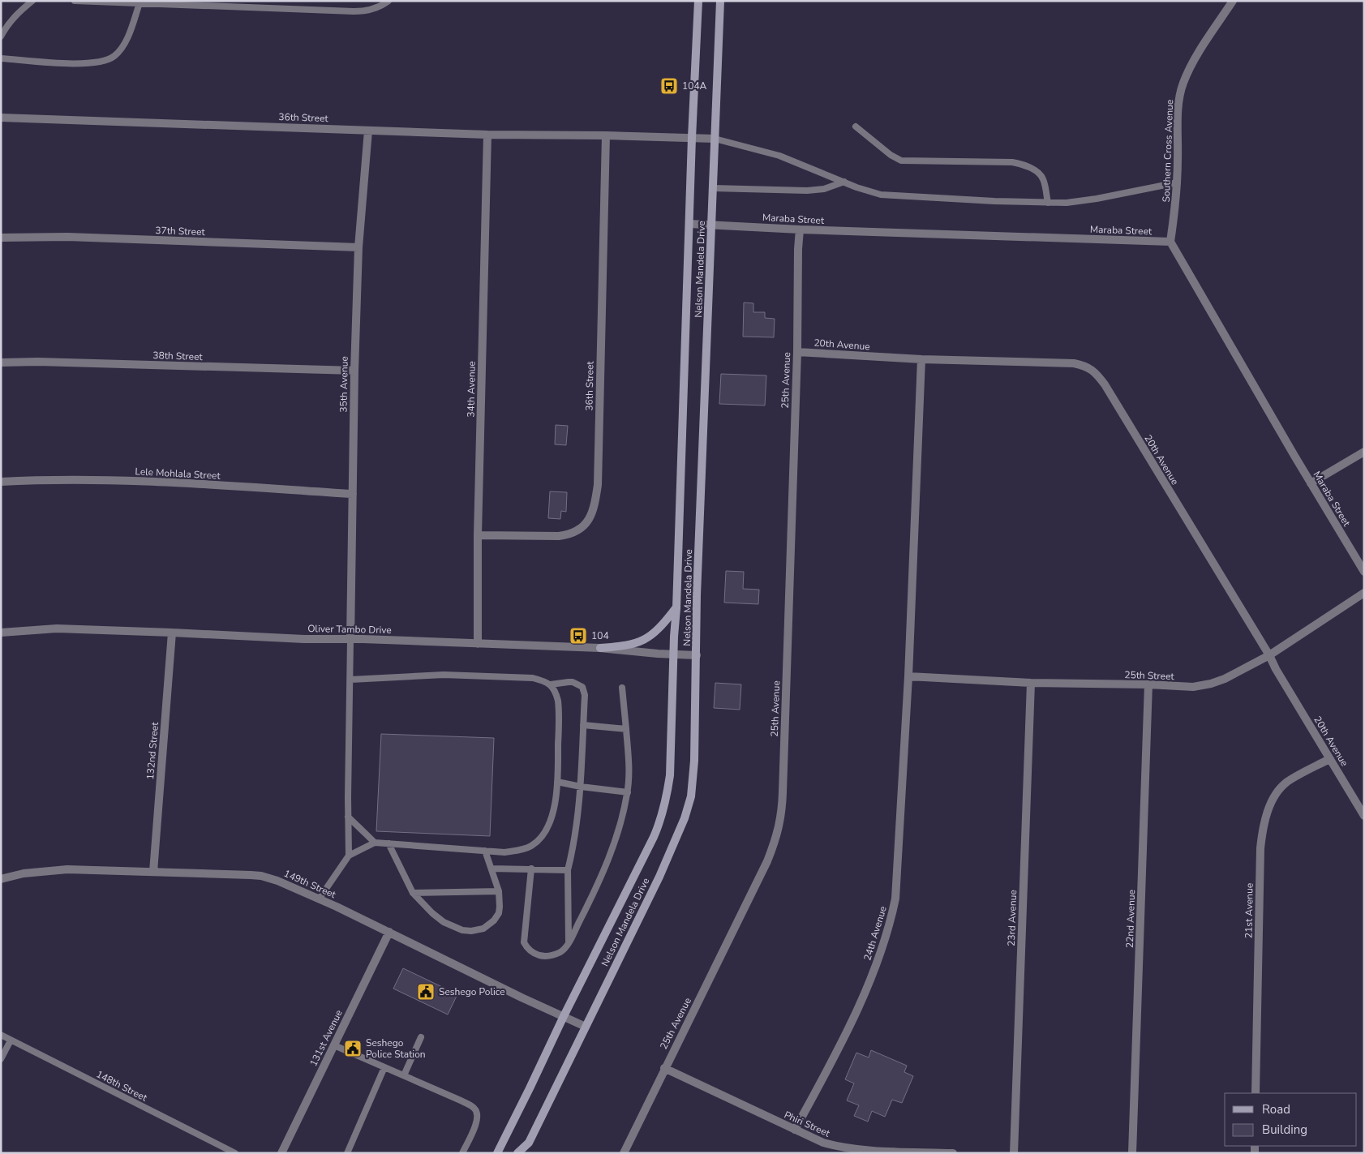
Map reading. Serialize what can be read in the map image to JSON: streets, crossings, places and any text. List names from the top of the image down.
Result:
{
  "streets": {
    "main road": ["Nelson Mandela Drive"],
    "street": [
      "36th Street",
      "Southern Cross Avenue",
      "Maraba Street",
      "37th Street",
      "20th Avenue",
      "38th Street",
      "25th Avenue",
      "35th Avenue",
      "34th Avenue",
      "Lele Mohlala Street",
      "Oliver Tambo Drive",
      "25th Street",
      "132nd Street",
      "149th Street",
      "21st Avenue",
      "23rd Avenue",
      "22nd Avenue",
      "24th Avenue",
      "131st Avenue",
      "Phiri Street"
    ],
    "lane": ["148th Street"]
  },
  "crossings": [
    ["36th Street", "Nelson Mandela Drive"],
    ["36th Street", "35th Avenue"],
    ["36th Street", "34th Avenue"],
    ["Southern Cross Avenue", "Maraba Street"],
    ["Maraba Street", "Nelson Mandela Drive"],
    ["Maraba Street", "25th Avenue"],
    ["37th Street", "35th Avenue"],
    ["Nelson Mandela Drive", "Oliver Tambo Drive"],
    ["Nelson Mandela Drive", "149th Street"],
    ["20th Avenue", "25th Avenue"],
    ["20th Avenue", "25th Street"],
    ["20th Avenue", "21st Avenue"],
    ["20th Avenue", "24th Avenue"],
    ["38th Street", "35th Avenue"],
    ["25th Avenue", "Phiri Street"],
    ["35th Avenue", "Lele Mohlala Street"],
    ["35th Avenue", "Oliver Tambo Drive"],
    ["34th Avenue", "Oliver Tambo Drive"],
    ["Oliver Tambo Drive", "132nd Street"],
    ["25th Street", "23rd Avenue"],
    ["25th Street", "22nd Avenue"],
    ["25th Street", "24th Avenue"],
    ["132nd Street", "149th Street"],
    ["149th Street", "131st Avenue"],
    ["24th Avenue", "Phiri Street"]
  ],
  "places": {
    "bus stop": ["104A", "104"],
    "public building": ["Seshego Police", "Seshego Police Station"]
  },
  "legend": ["Road", "Building"]
}
